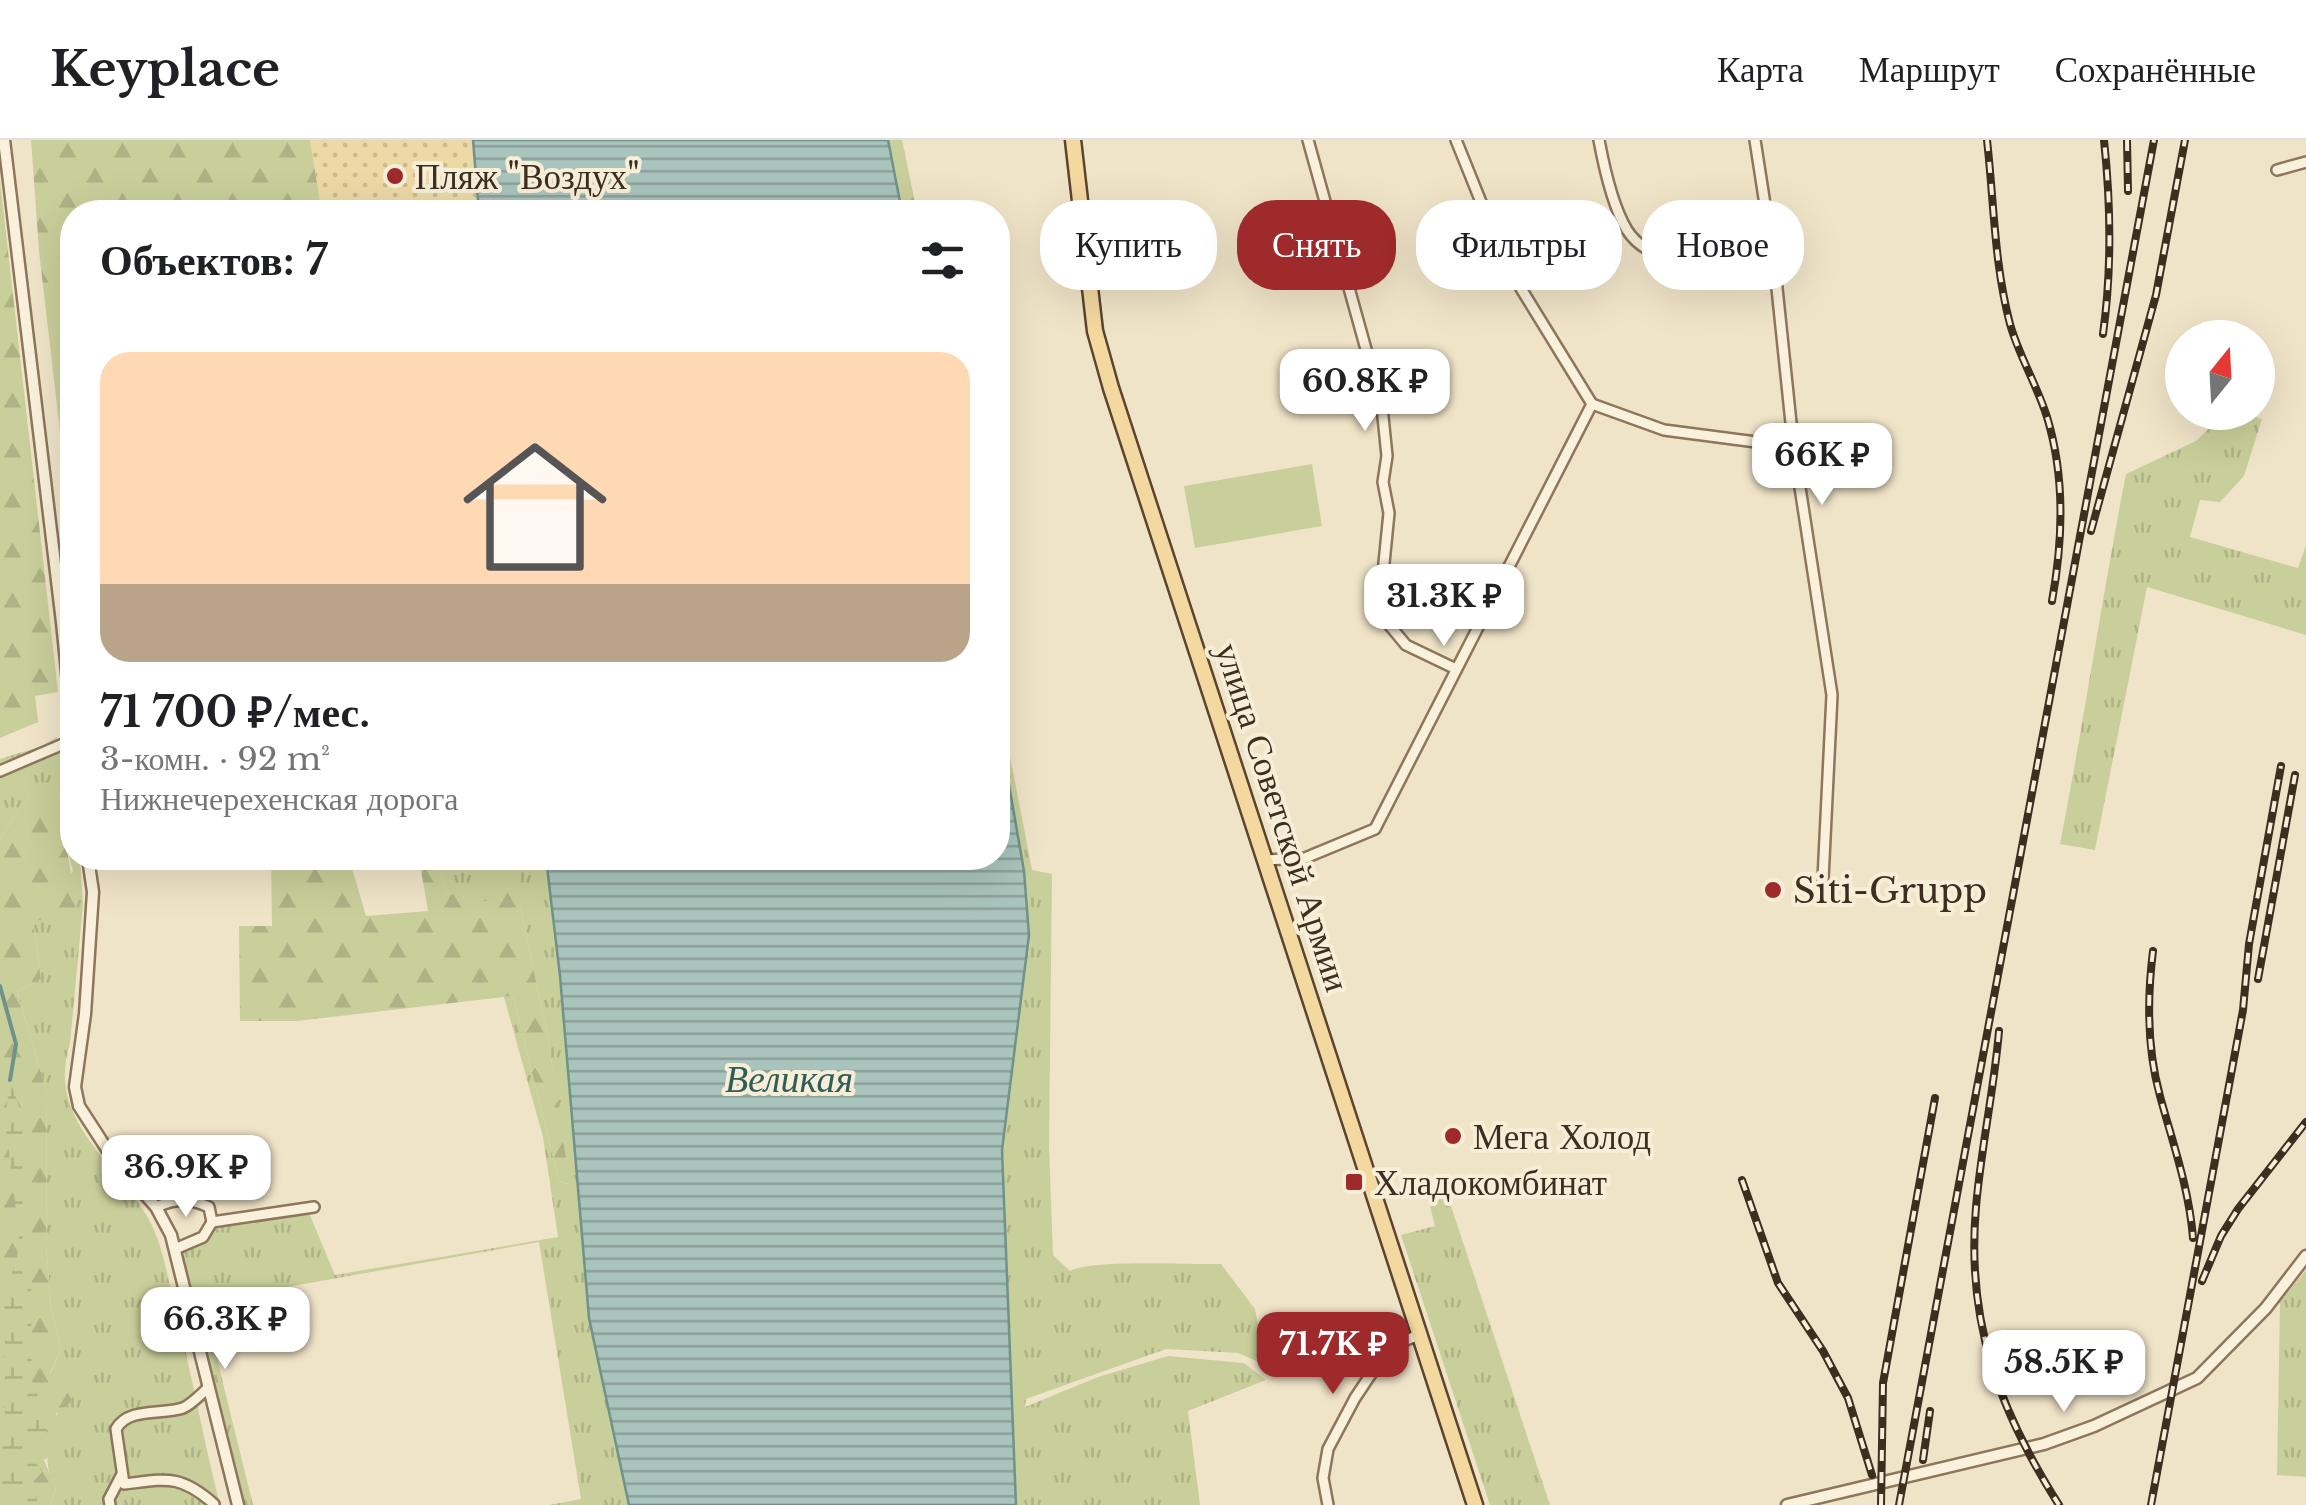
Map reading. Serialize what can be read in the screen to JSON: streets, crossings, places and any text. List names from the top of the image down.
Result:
{
  "streets": {
    "main road": ["улица Советской Армии"]
  },
  "water": ["Великая"],
  "places": {
    "other": ["Пляж \"Воздух\"", "Siti-Grupp", "Мега Холод"],
    "transit": ["Хладокомбинат"]
  },
  "north": "top",
  "page": {
    "header": "Keyplace",
    "nav": ["Карта", "Маршрут", "Сохранённые"],
    "chip": [
      "Купить",
      "Снять",
      "Фильтры",
      "Новое"
    ],
    "heading": "Объектов: 7",
    "list": [
      {
        "name": "71 700 ₽/мес.",
        "note": "3-комн. · 92 m² · Нижнечерехенская дорога"
      }
    ],
    "price": [
      "60.8K ₽",
      "66K ₽",
      "31.3K ₽",
      "36.9K ₽",
      "66.3K ₽",
      "71.7K ₽",
      "58.5K ₽"
    ]
  }
}
